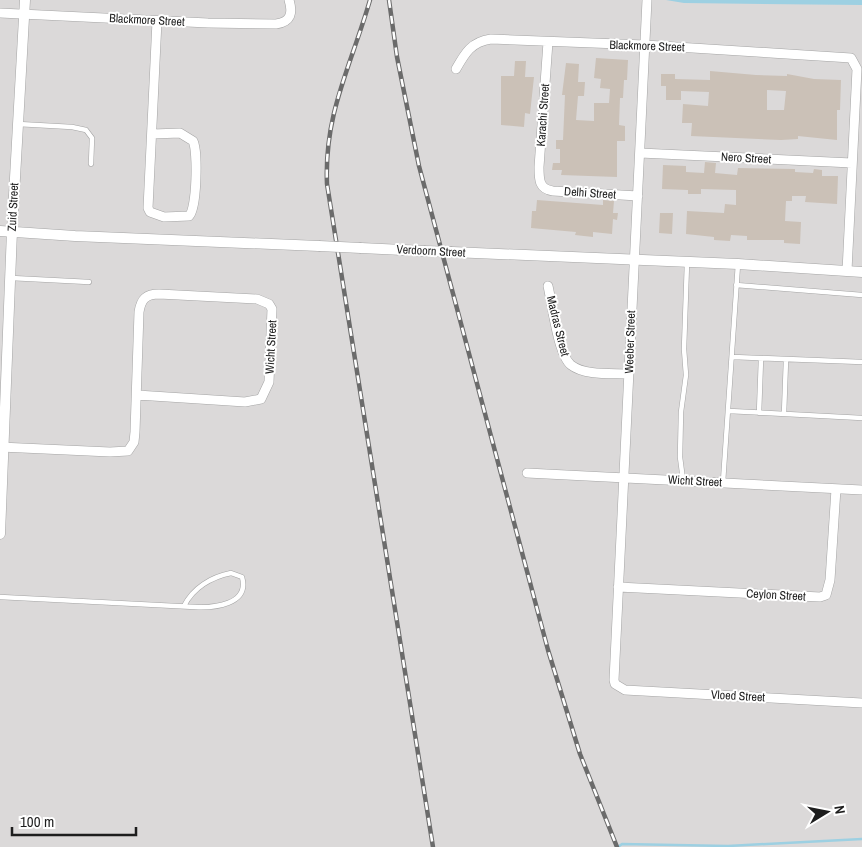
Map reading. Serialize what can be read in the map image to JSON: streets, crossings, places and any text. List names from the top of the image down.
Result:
{
  "streets": {
    "street": [
      "Blackmore Street",
      "Karachi Street",
      "Nero Street",
      "Delhi Street",
      "Zuid Street",
      "Verdoorn Street",
      "Madras Street",
      "Weeber Street",
      "Wicht Street",
      "Ceylon Street",
      "Vloed Street"
    ]
  },
  "crossings": [
    ["Blackmore Street", "Karachi Street"],
    ["Blackmore Street", "Nero Street"],
    ["Blackmore Street", "Zuid Street"],
    ["Blackmore Street", "Weeber Street"],
    ["Karachi Street", "Delhi Street"],
    ["Nero Street", "Weeber Street"],
    ["Delhi Street", "Weeber Street"],
    ["Zuid Street", "Verdoorn Street"],
    ["Zuid Street", "Wicht Street"],
    ["Verdoorn Street", "Weeber Street"],
    ["Madras Street", "Weeber Street"],
    ["Weeber Street", "Wicht Street"],
    ["Weeber Street", "Ceylon Street"],
    ["Weeber Street", "Vloed Street"],
    ["Wicht Street", "Ceylon Street"]
  ],
  "scale_bar": "100 m",
  "north": "right"
}
